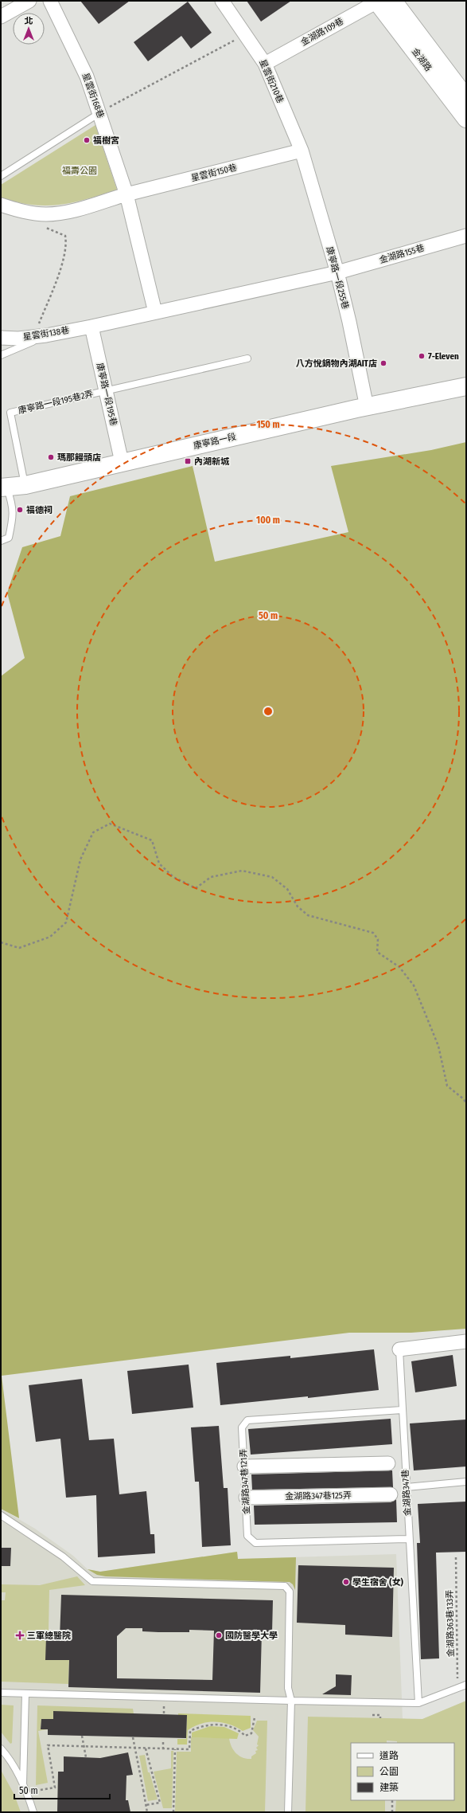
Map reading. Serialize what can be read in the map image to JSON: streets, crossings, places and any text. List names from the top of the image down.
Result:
{
  "streets": {
    "street": [
      "金湖路109巷",
      "金湖路",
      "星雲街210巷",
      "星雲街168巷",
      "星雲街150巷",
      "金湖路155巷",
      "康寧路一段255巷",
      "星雲街138巷",
      "康寧路一段195巷",
      "康寧路一段",
      "金湖路347巷",
      "金湖路347巷125弄"
    ],
    "lane": ["康寧路一段195巷2弄", "金湖路347巷121弄"],
    "path": ["金湖路363巷133弄"]
  },
  "crossings": [
    ["金湖路109巷", "金湖路"],
    ["金湖路109巷", "星雲街210巷"],
    ["星雲街210巷", "星雲街150巷"],
    ["星雲街210巷", "康寧路一段255巷"],
    ["星雲街168巷", "星雲街150巷"],
    ["星雲街150巷", "康寧路一段255巷"],
    ["金湖路155巷", "康寧路一段255巷"],
    ["金湖路155巷", "星雲街138巷"],
    ["康寧路一段255巷", "康寧路一段"],
    ["星雲街138巷", "康寧路一段195巷"],
    ["康寧路一段195巷", "康寧路一段195巷2弄"],
    ["康寧路一段195巷", "康寧路一段"],
    ["康寧路一段195巷2弄", "康寧路一段"],
    ["金湖路347巷121弄", "金湖路347巷"],
    ["金湖路347巷121弄", "金湖路347巷125弄"]
  ],
  "parks": ["福壽公園"],
  "places": {
    "other": [
      "福樹宮",
      "7-Eleven",
      "八方悅鍋物內湖AIT店",
      "瑪那饅頭店",
      "福德祠",
      "學生宿舍 (女)",
      "國防醫學大學"
    ],
    "transit": ["內湖新城"],
    "health": ["三軍總醫院"]
  },
  "legend": ["道路", "公園", "建築"],
  "scale_bar": "50 m",
  "north": "top",
  "rings": ["150 m", "100 m", "50 m"]
}
